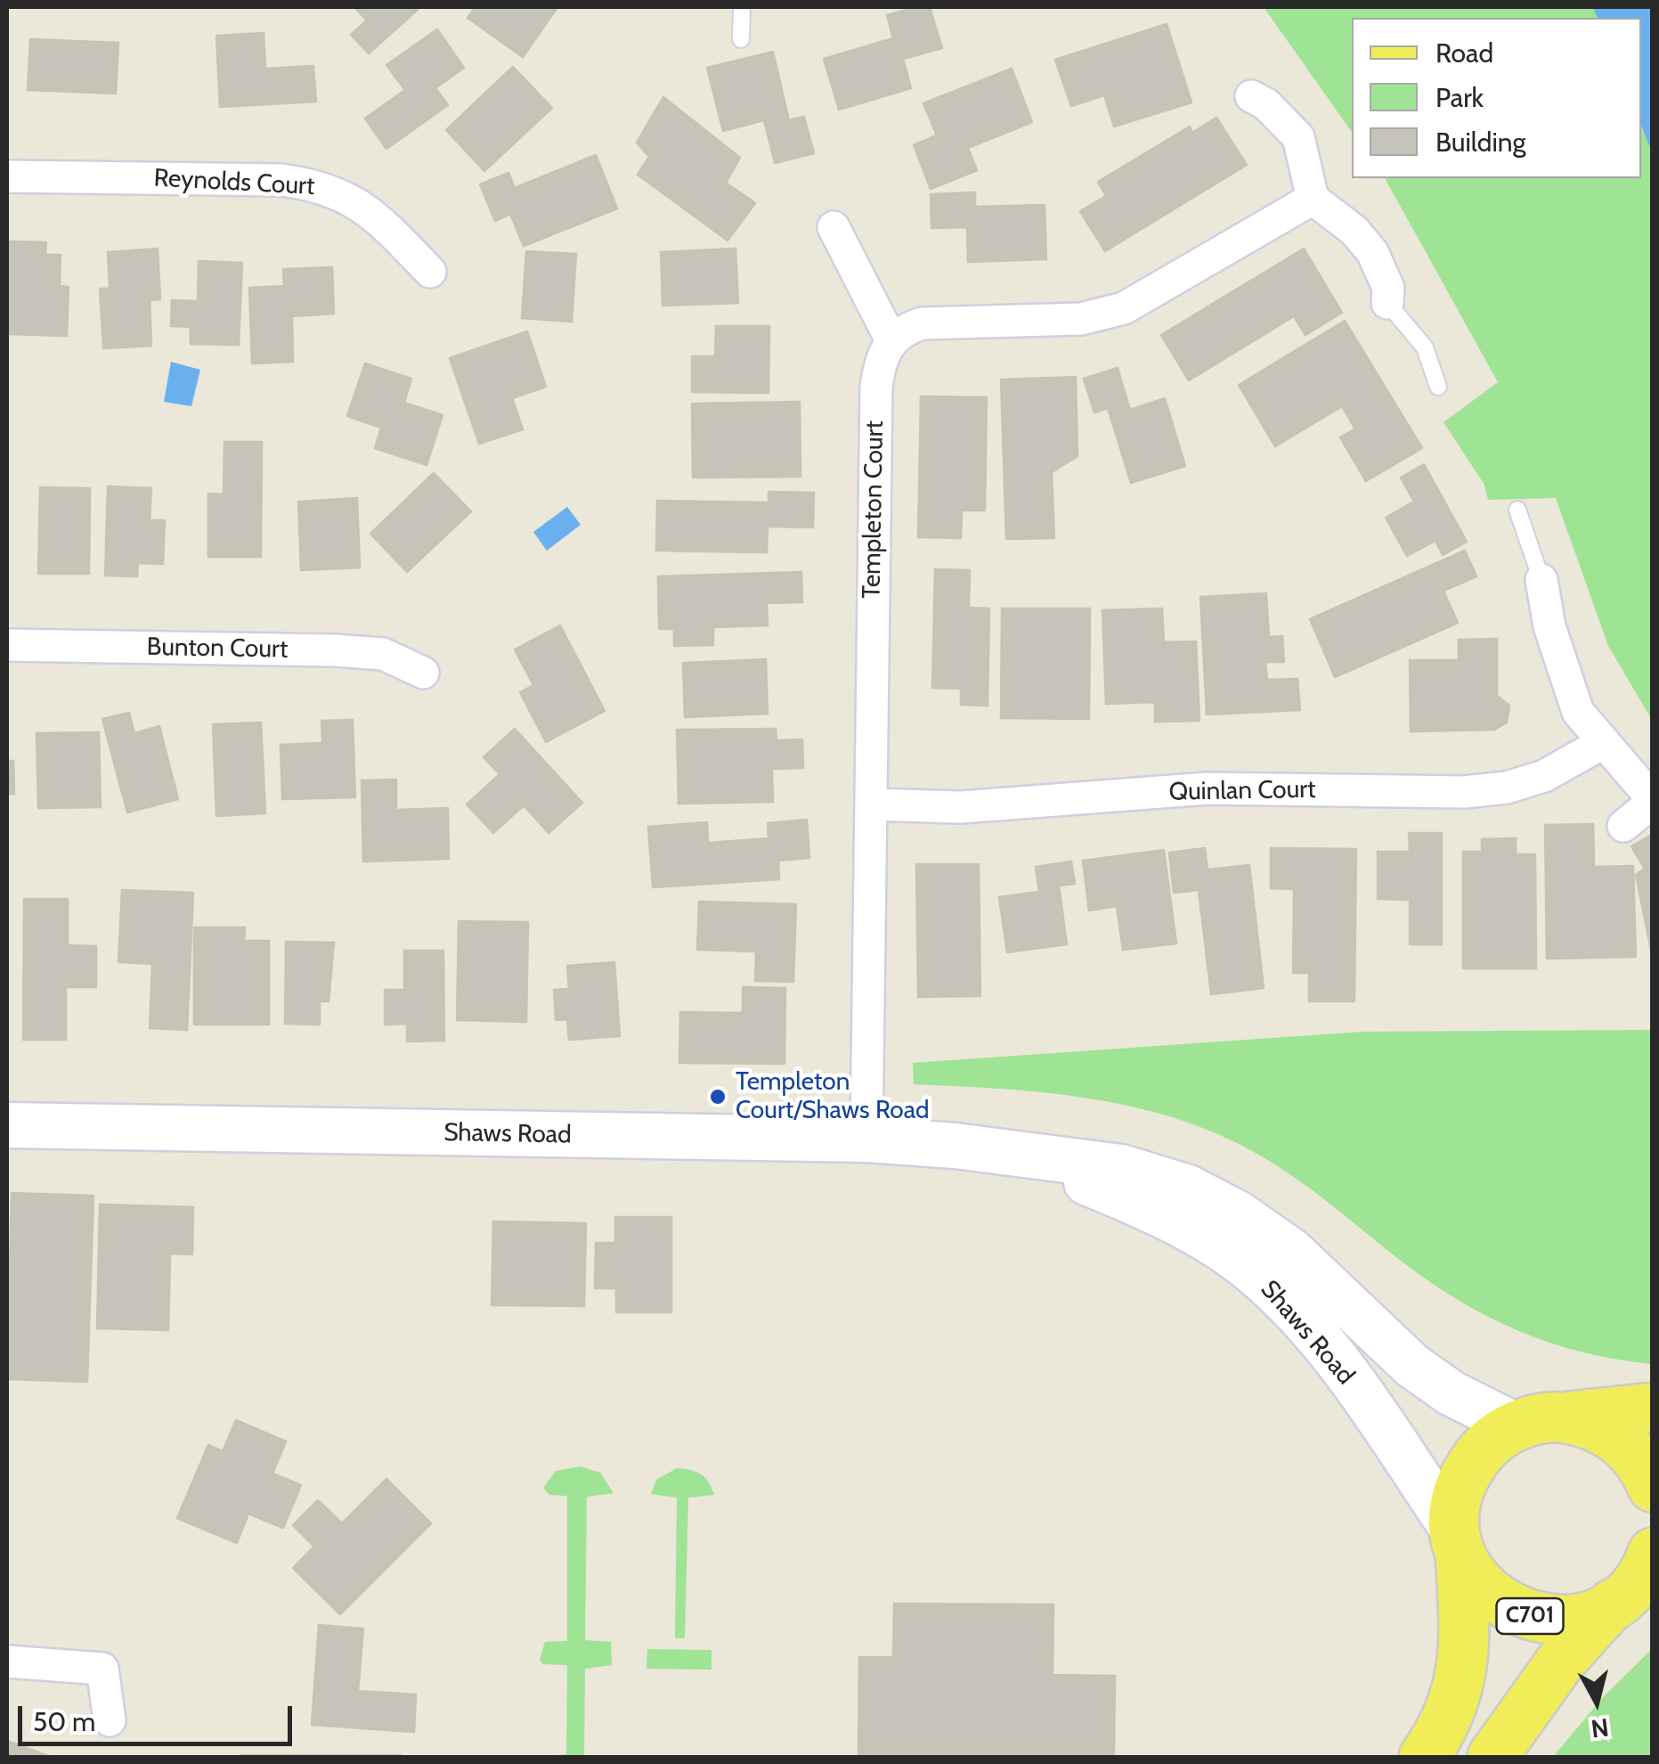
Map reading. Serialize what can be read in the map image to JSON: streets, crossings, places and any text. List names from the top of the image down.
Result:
{
  "streets": {
    "main road": ["C701"],
    "street": [
      "Reynolds Court",
      "Templeton Court",
      "Bunton Court",
      "Quinlan Court",
      "Shaws Road"
    ]
  },
  "crossings": [
    ["Templeton Court", "Quinlan Court"],
    ["Templeton Court", "Shaws Road"],
    ["Shaws Road", "C701"]
  ],
  "places": ["Templeton Court/Shaws Road"],
  "legend": ["Road", "Park", "Building"],
  "scale_bar": "50 m",
  "north": "bottom"
}
